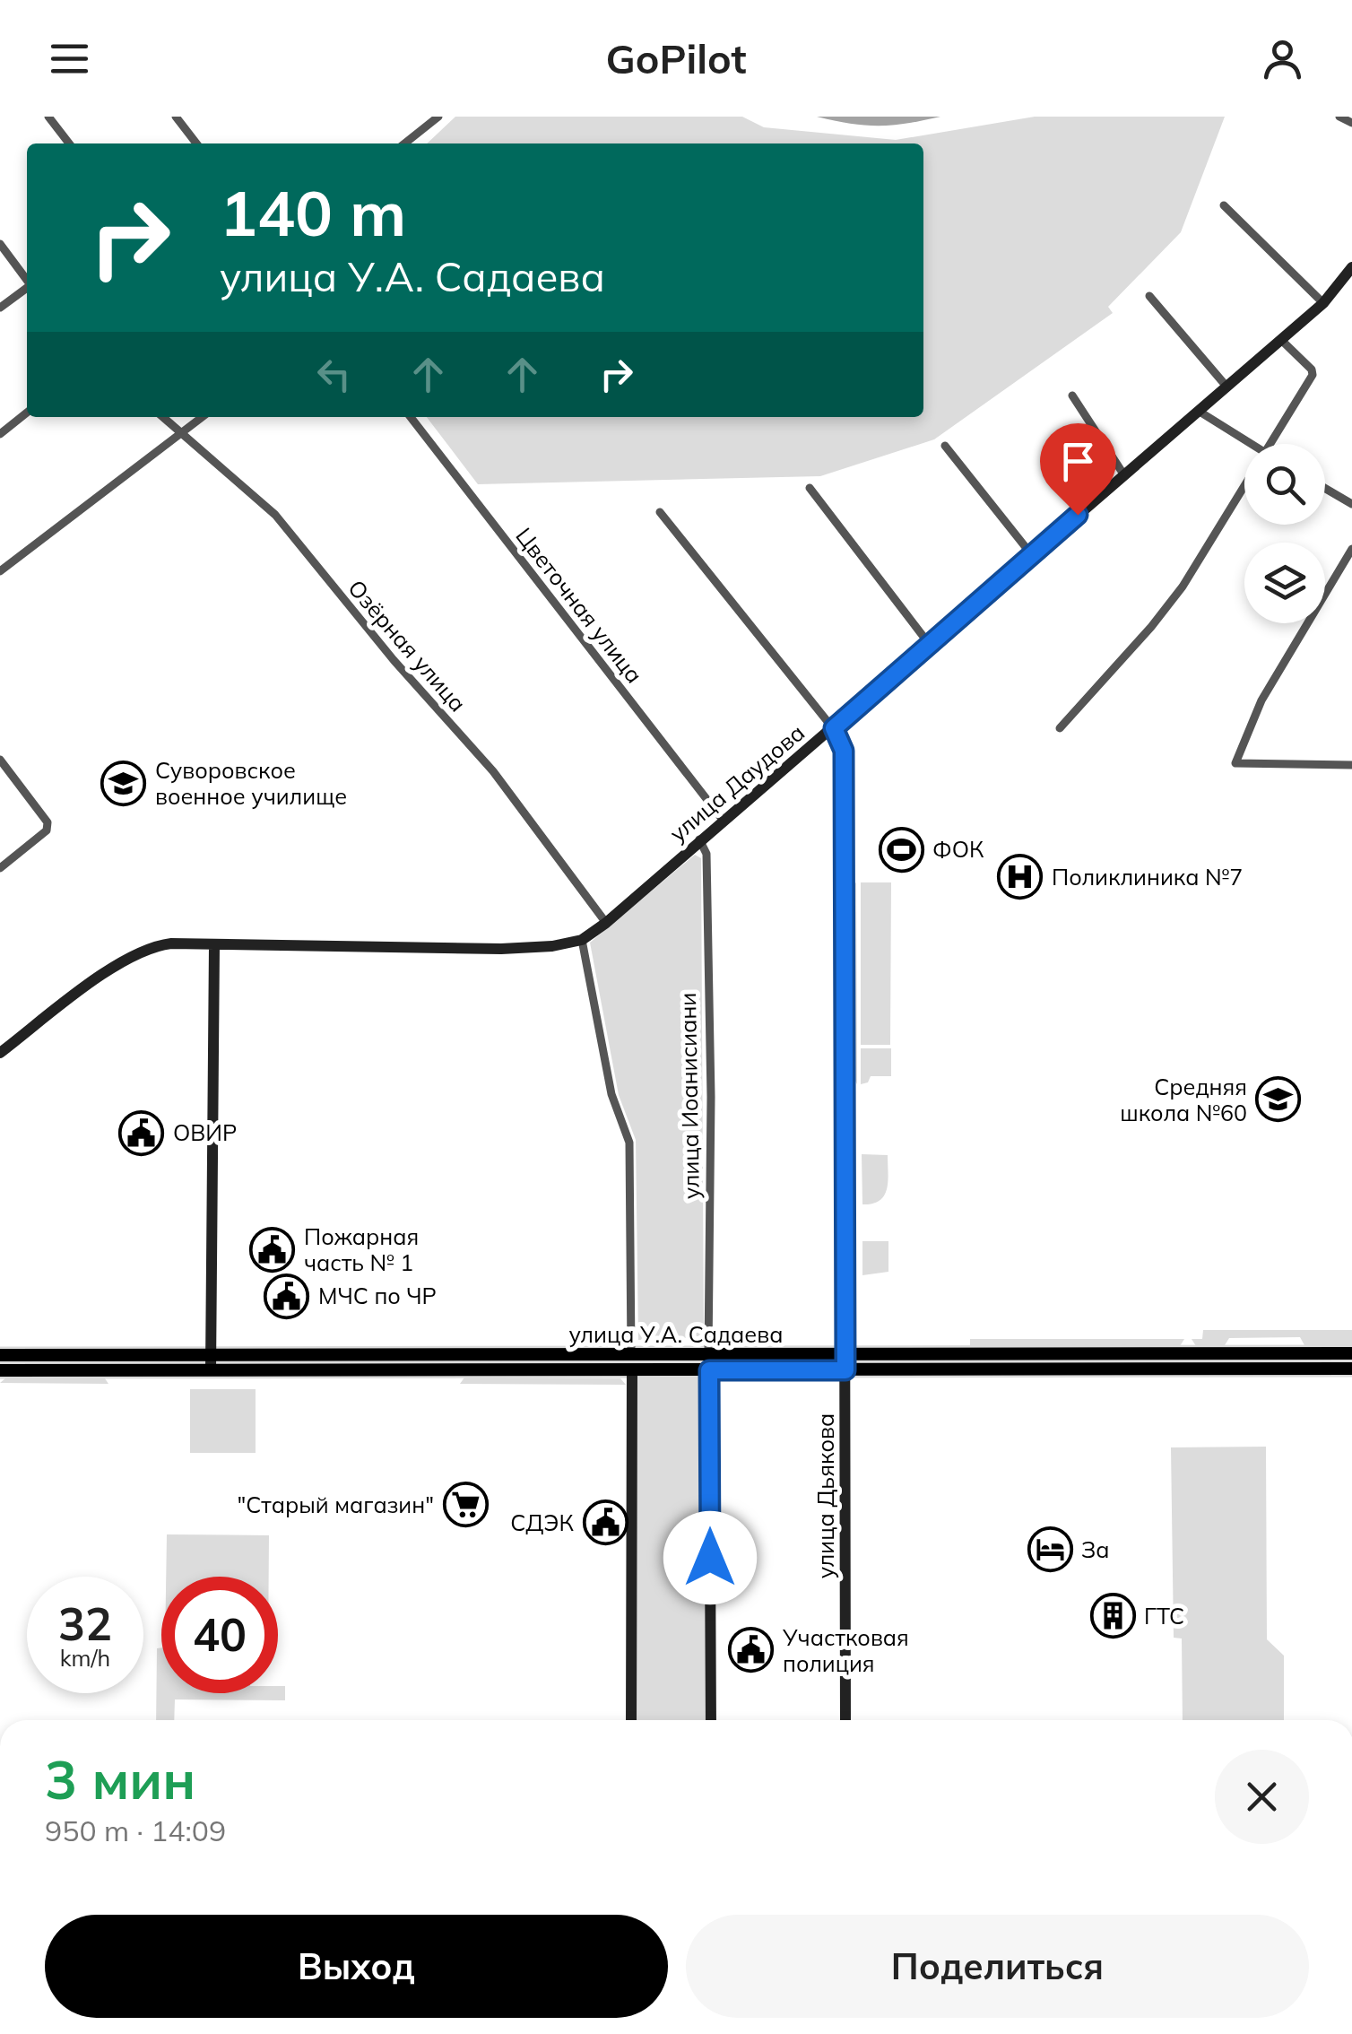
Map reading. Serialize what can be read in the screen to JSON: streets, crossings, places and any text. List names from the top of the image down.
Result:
{
  "streets": {
    "main road": ["улица У.А. Садаева"],
    "street": [
      "Цветочная улица",
      "Озёрная улица",
      "улица Даудова",
      "улица Иоанисиани",
      "улица Дьякова"
    ]
  },
  "crossings": [
    ["Цветочная улица", "улица Даудова"],
    ["Озёрная улица", "улица Даудова"],
    ["улица Даудова", "улица Иоанисиани"],
    ["улица Даудова", "улица Дьякова"],
    ["улица Иоанисиани", "улица У.А. Садаева"],
    ["улица У.А. Садаева", "улица Дьякова"]
  ],
  "places": {
    "school or university": ["Суворовское военное училище", "Средняя школа №60"],
    "sports": ["ФОК"],
    "hospital": ["Поликлиника №7"],
    "public building": [
      "ОВИР",
      "Пожарная часть № 1",
      "МЧС по ЧР",
      "СДЭК",
      "Участковая полиция"
    ],
    "supermarket": ["\"Старый магазин\""],
    "hotel": ["За"],
    "building": ["ГТС"]
  },
  "page": {
    "header": "GoPilot",
    "turn": ["140 m", "улица У.А. Садаева"],
    "speed": "32 km/h",
    "limit": "40",
    "heading": ["3 мин", "950 m · 14:09"],
    "buttons": ["Выход", "Поделиться"]
  }
}
